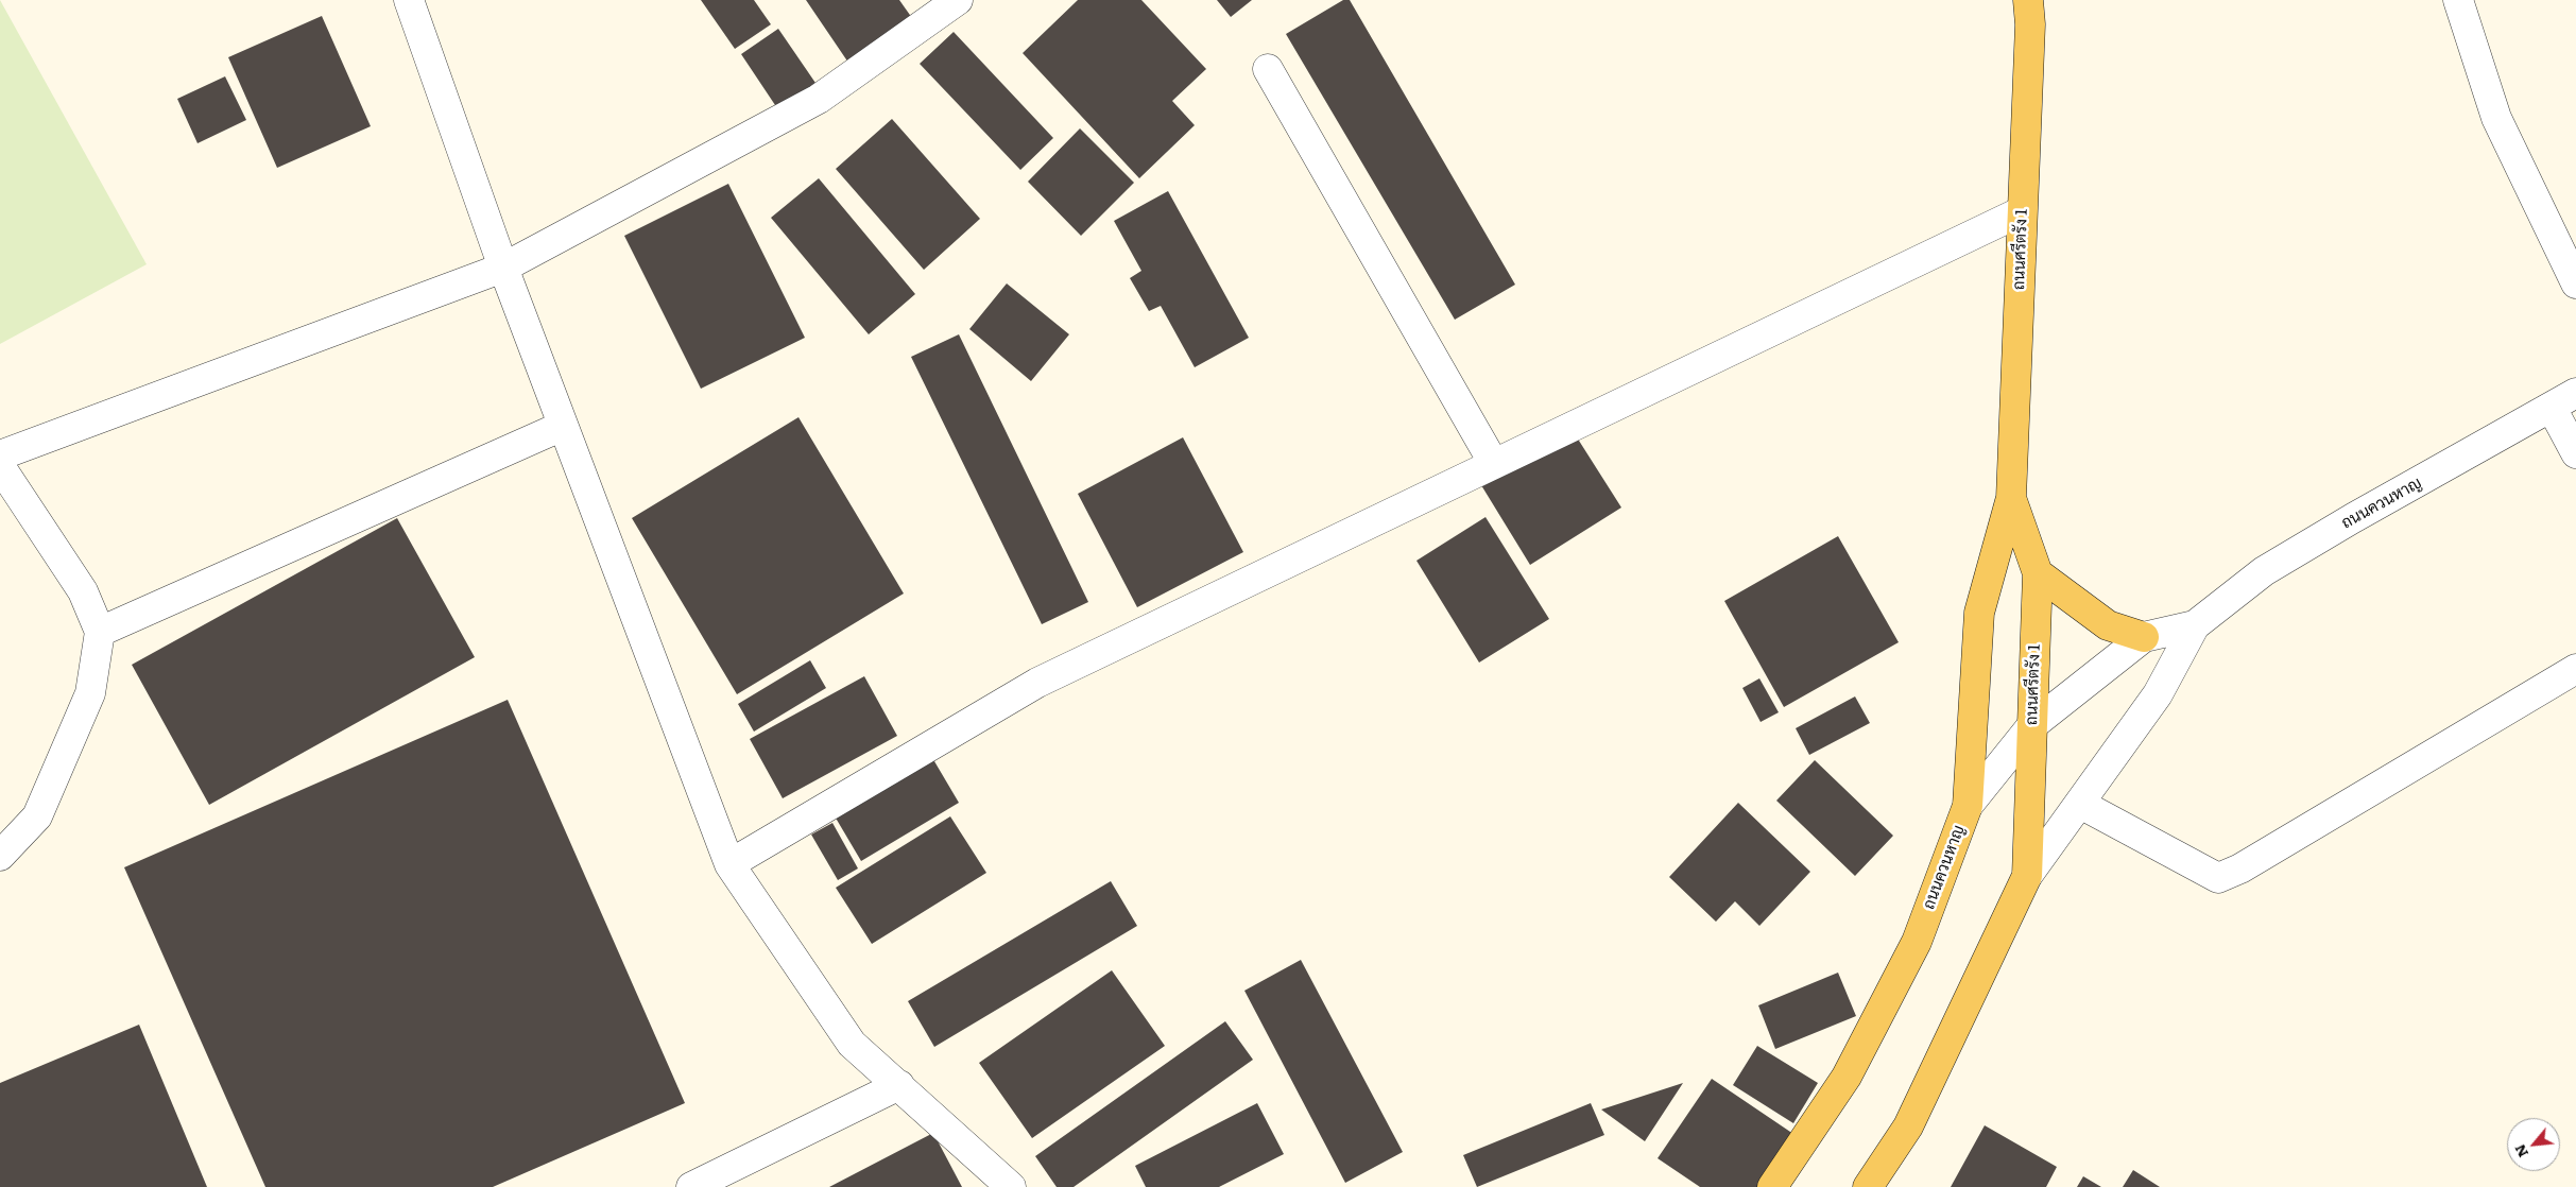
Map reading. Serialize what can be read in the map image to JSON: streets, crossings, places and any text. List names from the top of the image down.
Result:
{
  "streets": {
    "main road": ["ถนนศรีตรัง 1", "ถนนควนหาญ"]
  },
  "crossings": [
    ["ถนนศรีตรัง 1", "ถนนควนหาญ"]
  ],
  "north": "bottom left"
}
